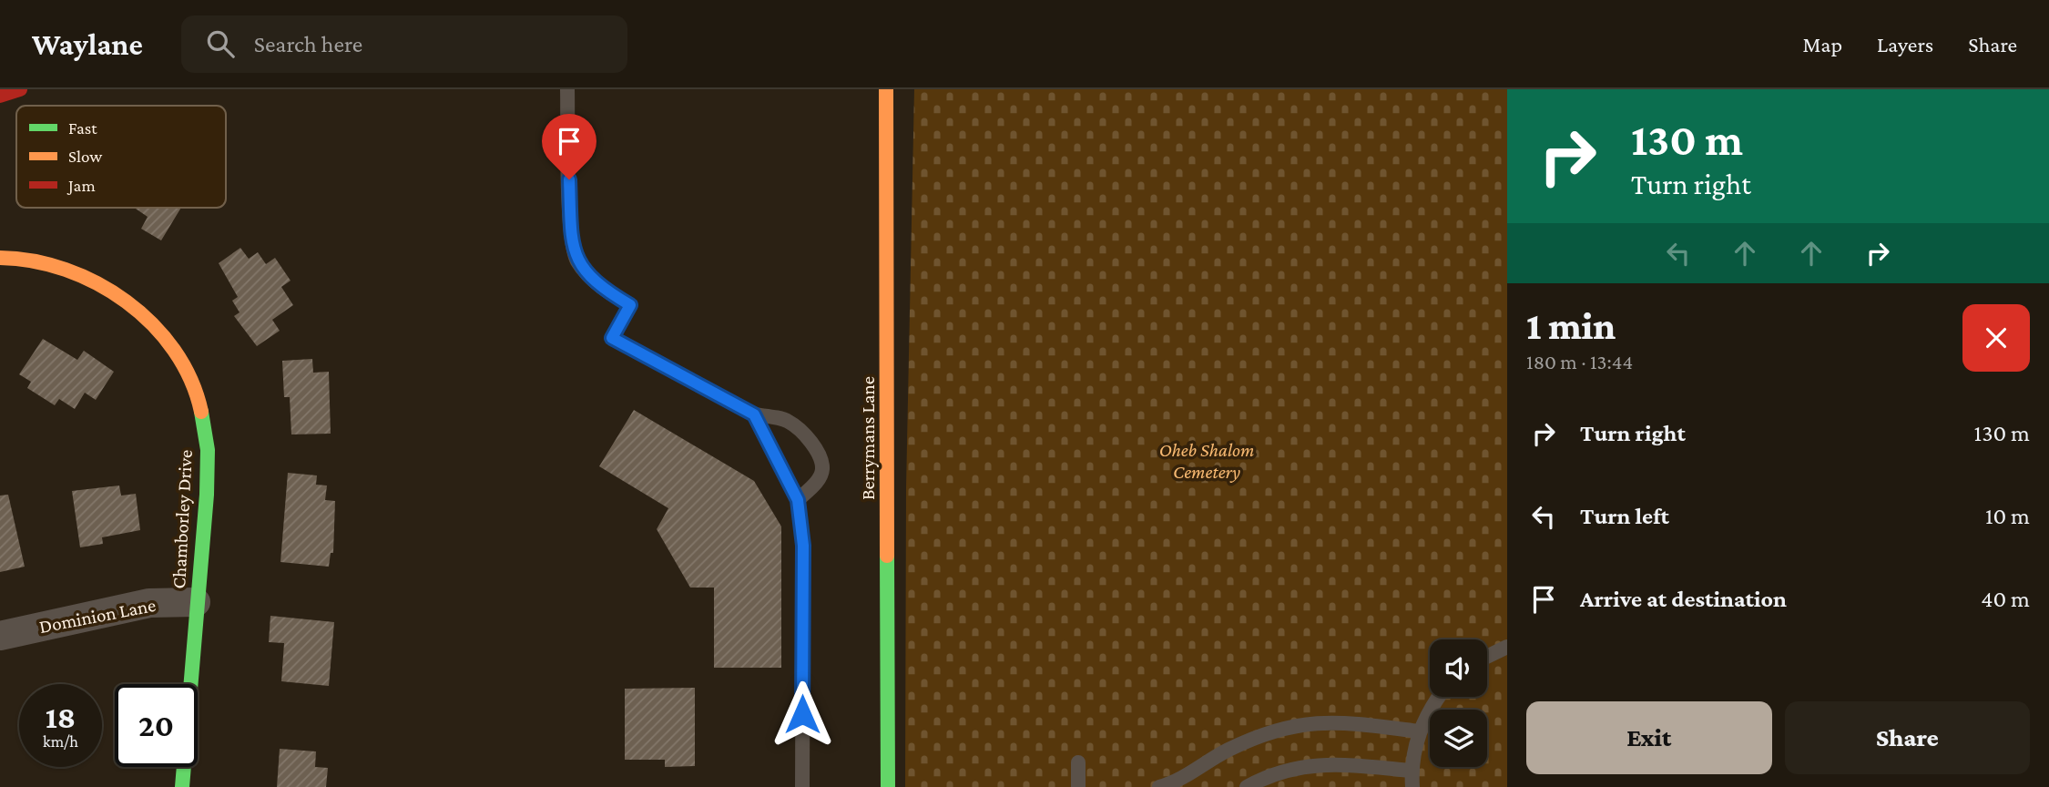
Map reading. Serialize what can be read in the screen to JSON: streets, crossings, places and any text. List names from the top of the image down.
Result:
{
  "streets": {
    "street": ["Berrymans Lane", "Chamborley Drive", "Dominion Lane"]
  },
  "crossings": [
    ["Chamborley Drive", "Dominion Lane"]
  ],
  "parks": ["Oheb Shalom Cemetery"],
  "legend": ["Fast", "Slow", "Jam"],
  "page": {
    "header": "Waylane",
    "search": "Search here",
    "nav": ["Map", "Layers", "Share"],
    "turn": ["130 m", "Turn right"],
    "heading": ["1 min", "180 m · 13:44"],
    "list": [
      {
        "name": "Turn right",
        "value": "130 m"
      },
      {
        "name": "Turn left",
        "value": "10 m"
      },
      {
        "name": "Arrive at destination",
        "value": "40 m"
      }
    ],
    "speed": "18 km/h",
    "limit": "20",
    "buttons": ["Exit", "Share"]
  }
}
